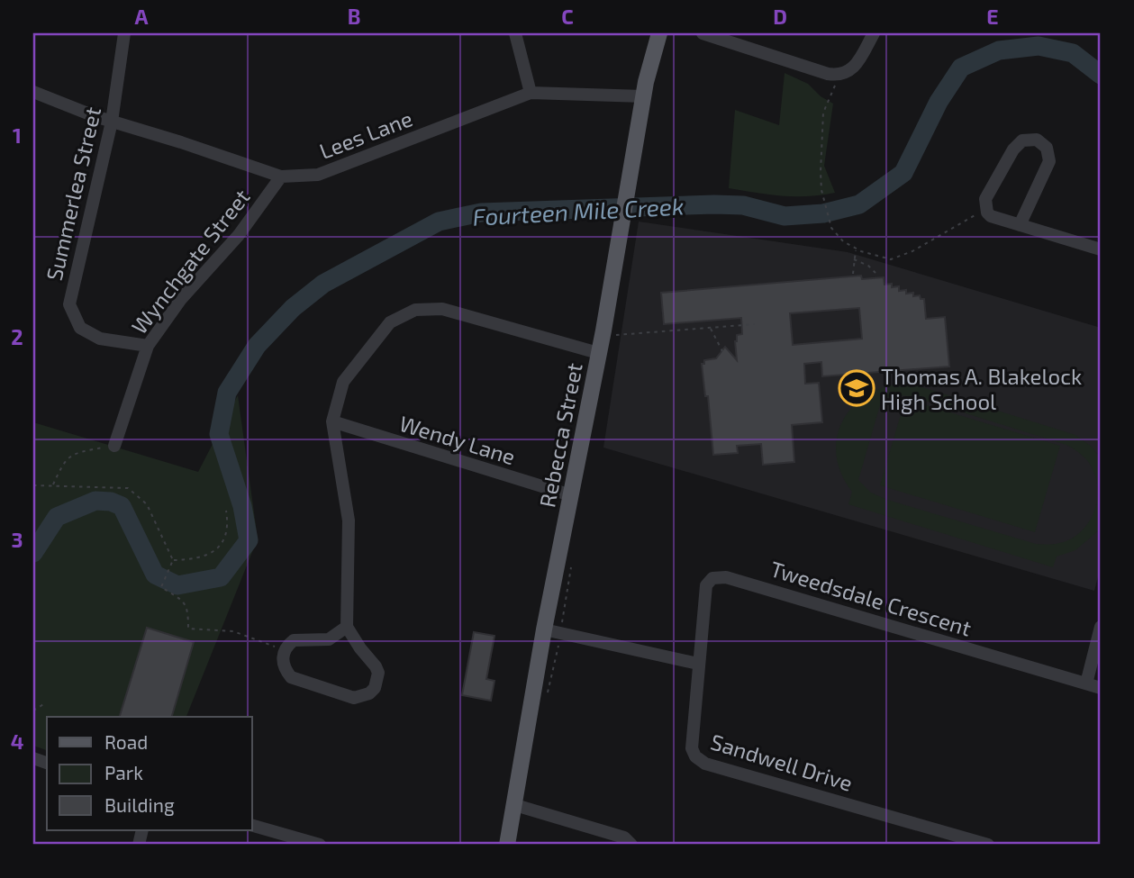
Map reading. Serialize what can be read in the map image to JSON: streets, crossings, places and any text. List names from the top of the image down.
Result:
{
  "streets": {
    "main road": ["Rebecca Street"],
    "street": [
      "Lees Lane",
      "Summerlea Street",
      "Wynchgate Street",
      "Wendy Lane",
      "Tweedsdale Crescent",
      "Sandwell Drive"
    ]
  },
  "crossings": [
    ["Lees Lane", "Summerlea Street"],
    ["Lees Lane", "Wynchgate Street"],
    ["Lees Lane", "Rebecca Street"],
    ["Summerlea Street", "Wynchgate Street"],
    ["Rebecca Street", "Wendy Lane"],
    ["Tweedsdale Crescent", "Sandwell Drive"]
  ],
  "water": ["Fourteen Mile Creek"],
  "places": {
    "school or university": ["Thomas A. Blakelock High School"]
  },
  "legend": ["Road", "Park", "Building"],
  "grid": {
    "columns": [
      "A",
      "B",
      "C",
      "D",
      "E"
    ],
    "rows": [
      "1",
      "2",
      "3",
      "4"
    ]
  }
}
